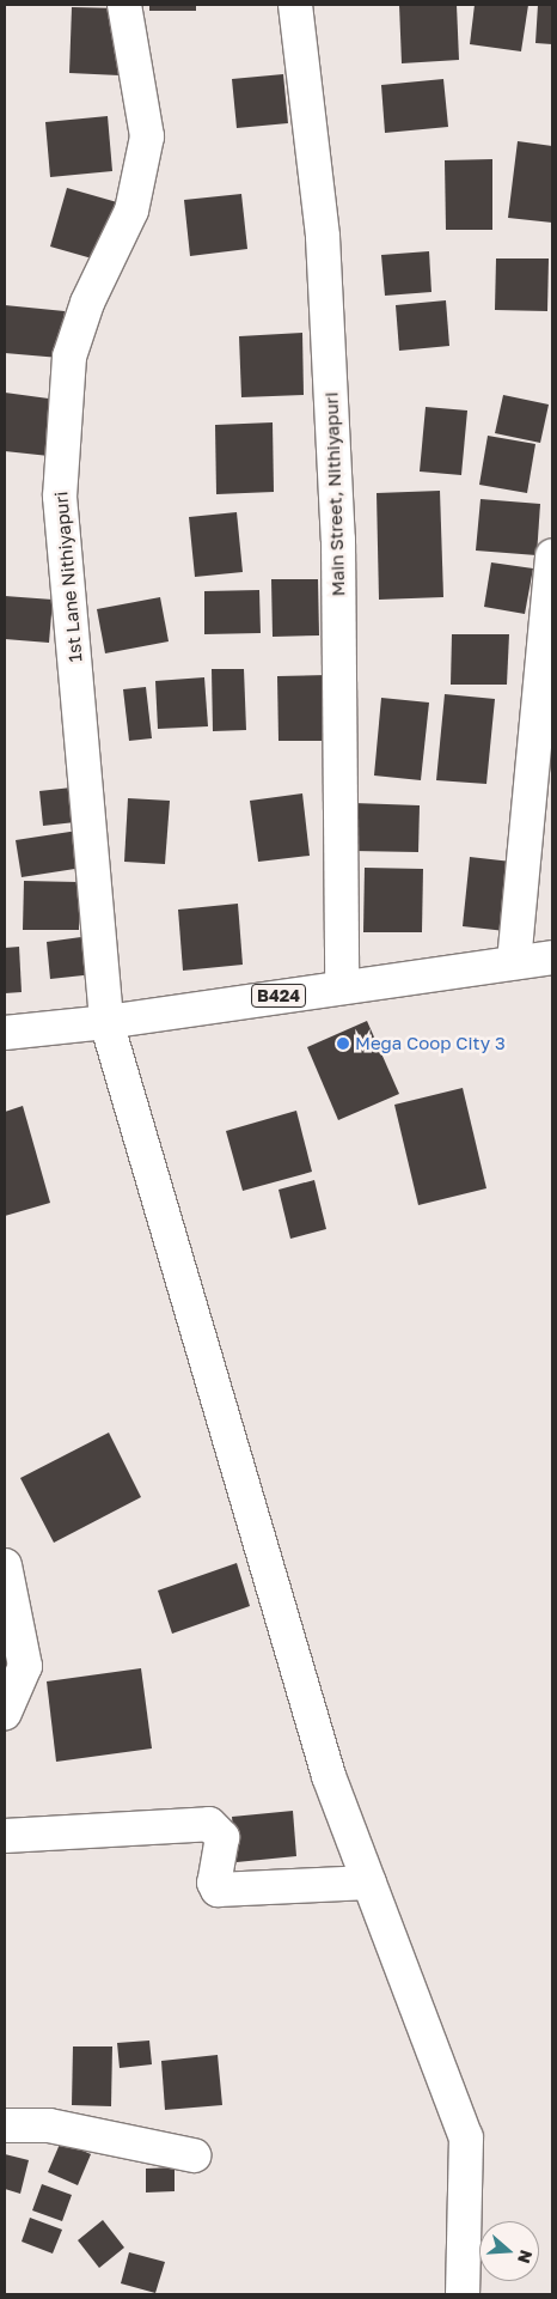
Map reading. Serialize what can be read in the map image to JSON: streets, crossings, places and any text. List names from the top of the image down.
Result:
{
  "streets": {
    "street": ["Main Street, Nithiyapuri", "1st Lane Nithiyapuri", "B424"]
  },
  "crossings": [
    ["Main Street, Nithiyapuri", "B424"],
    ["1st Lane Nithiyapuri", "B424"]
  ],
  "places": ["Mega Coop City 3"],
  "north": "right"
}
